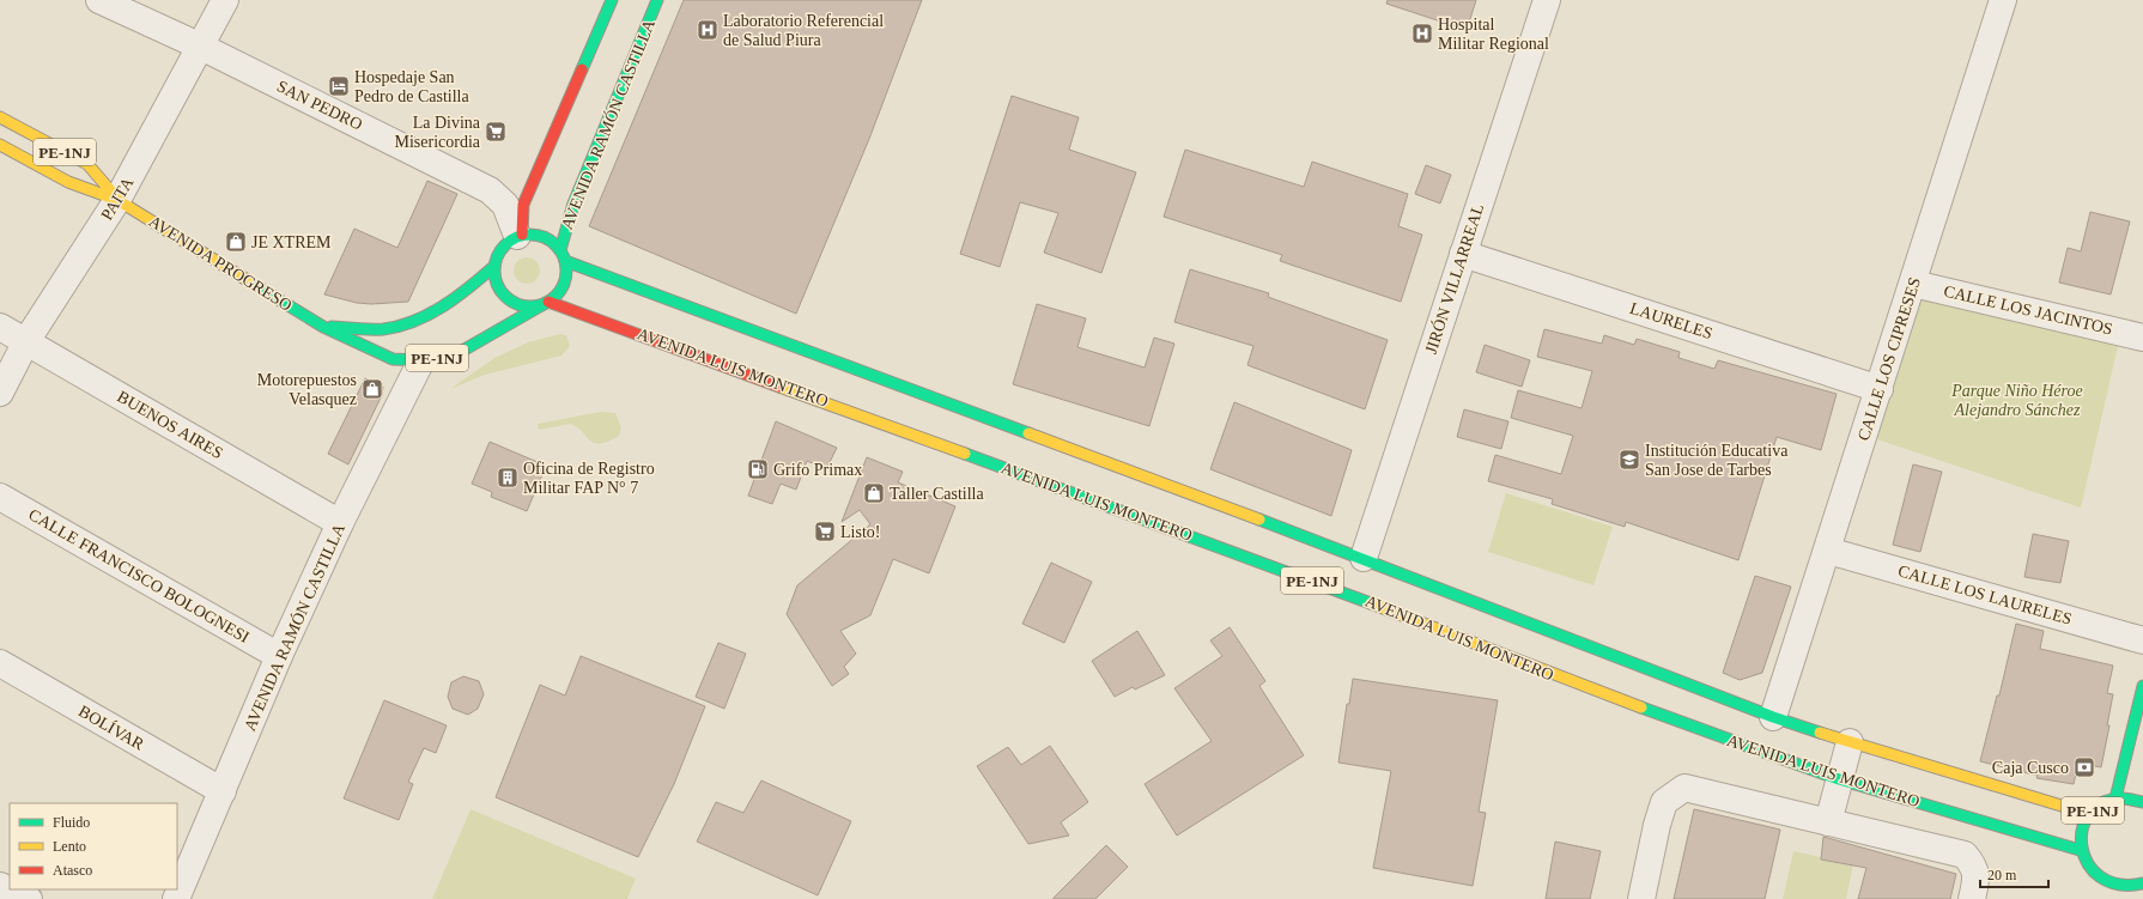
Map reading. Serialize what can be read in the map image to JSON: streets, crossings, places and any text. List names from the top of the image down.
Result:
{
  "streets": {
    "main road": [
      "AVENIDA RAMÓN CASTILLA",
      "PE-1NJ",
      "AVENIDA PROGRESO",
      "AVENIDA LUIS MONTERO"
    ],
    "street": [
      "SAN PEDRO",
      "PAITA",
      "JIRÓN VILLARREAL",
      "CALLE LOS JACINTOS",
      "LAURELES",
      "CALLE LOS CIPRESES",
      "BUENOS AIRES",
      "CALLE FRANCISCO BOLOGNESI",
      "CALLE LOS LAURELES",
      "BOLÍVAR"
    ]
  },
  "crossings": [
    ["SAN PEDRO", "AVENIDA RAMÓN CASTILLA"],
    ["SAN PEDRO", "PE-1NJ"],
    ["SAN PEDRO", "PAITA"],
    ["SAN PEDRO", "AVENIDA PROGRESO"],
    ["SAN PEDRO", "AVENIDA LUIS MONTERO"],
    ["AVENIDA RAMÓN CASTILLA", "PE-1NJ"],
    ["AVENIDA RAMÓN CASTILLA", "AVENIDA PROGRESO"],
    ["AVENIDA RAMÓN CASTILLA", "AVENIDA LUIS MONTERO"],
    ["AVENIDA RAMÓN CASTILLA", "BUENOS AIRES"],
    ["AVENIDA RAMÓN CASTILLA", "CALLE FRANCISCO BOLOGNESI"],
    ["AVENIDA RAMÓN CASTILLA", "BOLÍVAR"],
    ["PE-1NJ", "AVENIDA PROGRESO"],
    ["PE-1NJ", "AVENIDA LUIS MONTERO"],
    ["PAITA", "AVENIDA PROGRESO"],
    ["PAITA", "BUENOS AIRES"],
    ["AVENIDA PROGRESO", "AVENIDA LUIS MONTERO"],
    ["JIRÓN VILLARREAL", "LAURELES"],
    ["JIRÓN VILLARREAL", "AVENIDA LUIS MONTERO"],
    ["CALLE LOS JACINTOS", "CALLE LOS CIPRESES"],
    ["LAURELES", "CALLE LOS CIPRESES"],
    ["CALLE LOS CIPRESES", "AVENIDA LUIS MONTERO"],
    ["CALLE LOS CIPRESES", "CALLE LOS LAURELES"]
  ],
  "parks": ["Parque Niño Héroe Alejandro Sánchez"],
  "places": {
    "hospital": ["Laboratorio Referencial de Salud Piura", "Hospital Militar Regional"],
    "hotel": ["Hospedaje San Pedro de Castilla"],
    "supermarket": ["La Divina Misericordia", "Listo!"],
    "shop": ["JE XTREM", "Motorepuestos Velasquez", "Taller Castilla"],
    "school or university": ["Institución Educativa San Jose de Tarbes"],
    "fuel station": ["Grifo Primax"],
    "building": ["Oficina de Registro Militar FAP N° 7"],
    "bank": ["Caja Cusco"]
  },
  "legend": ["Fluido", "Lento", "Atasco"],
  "scale_bar": "20 m"
}
